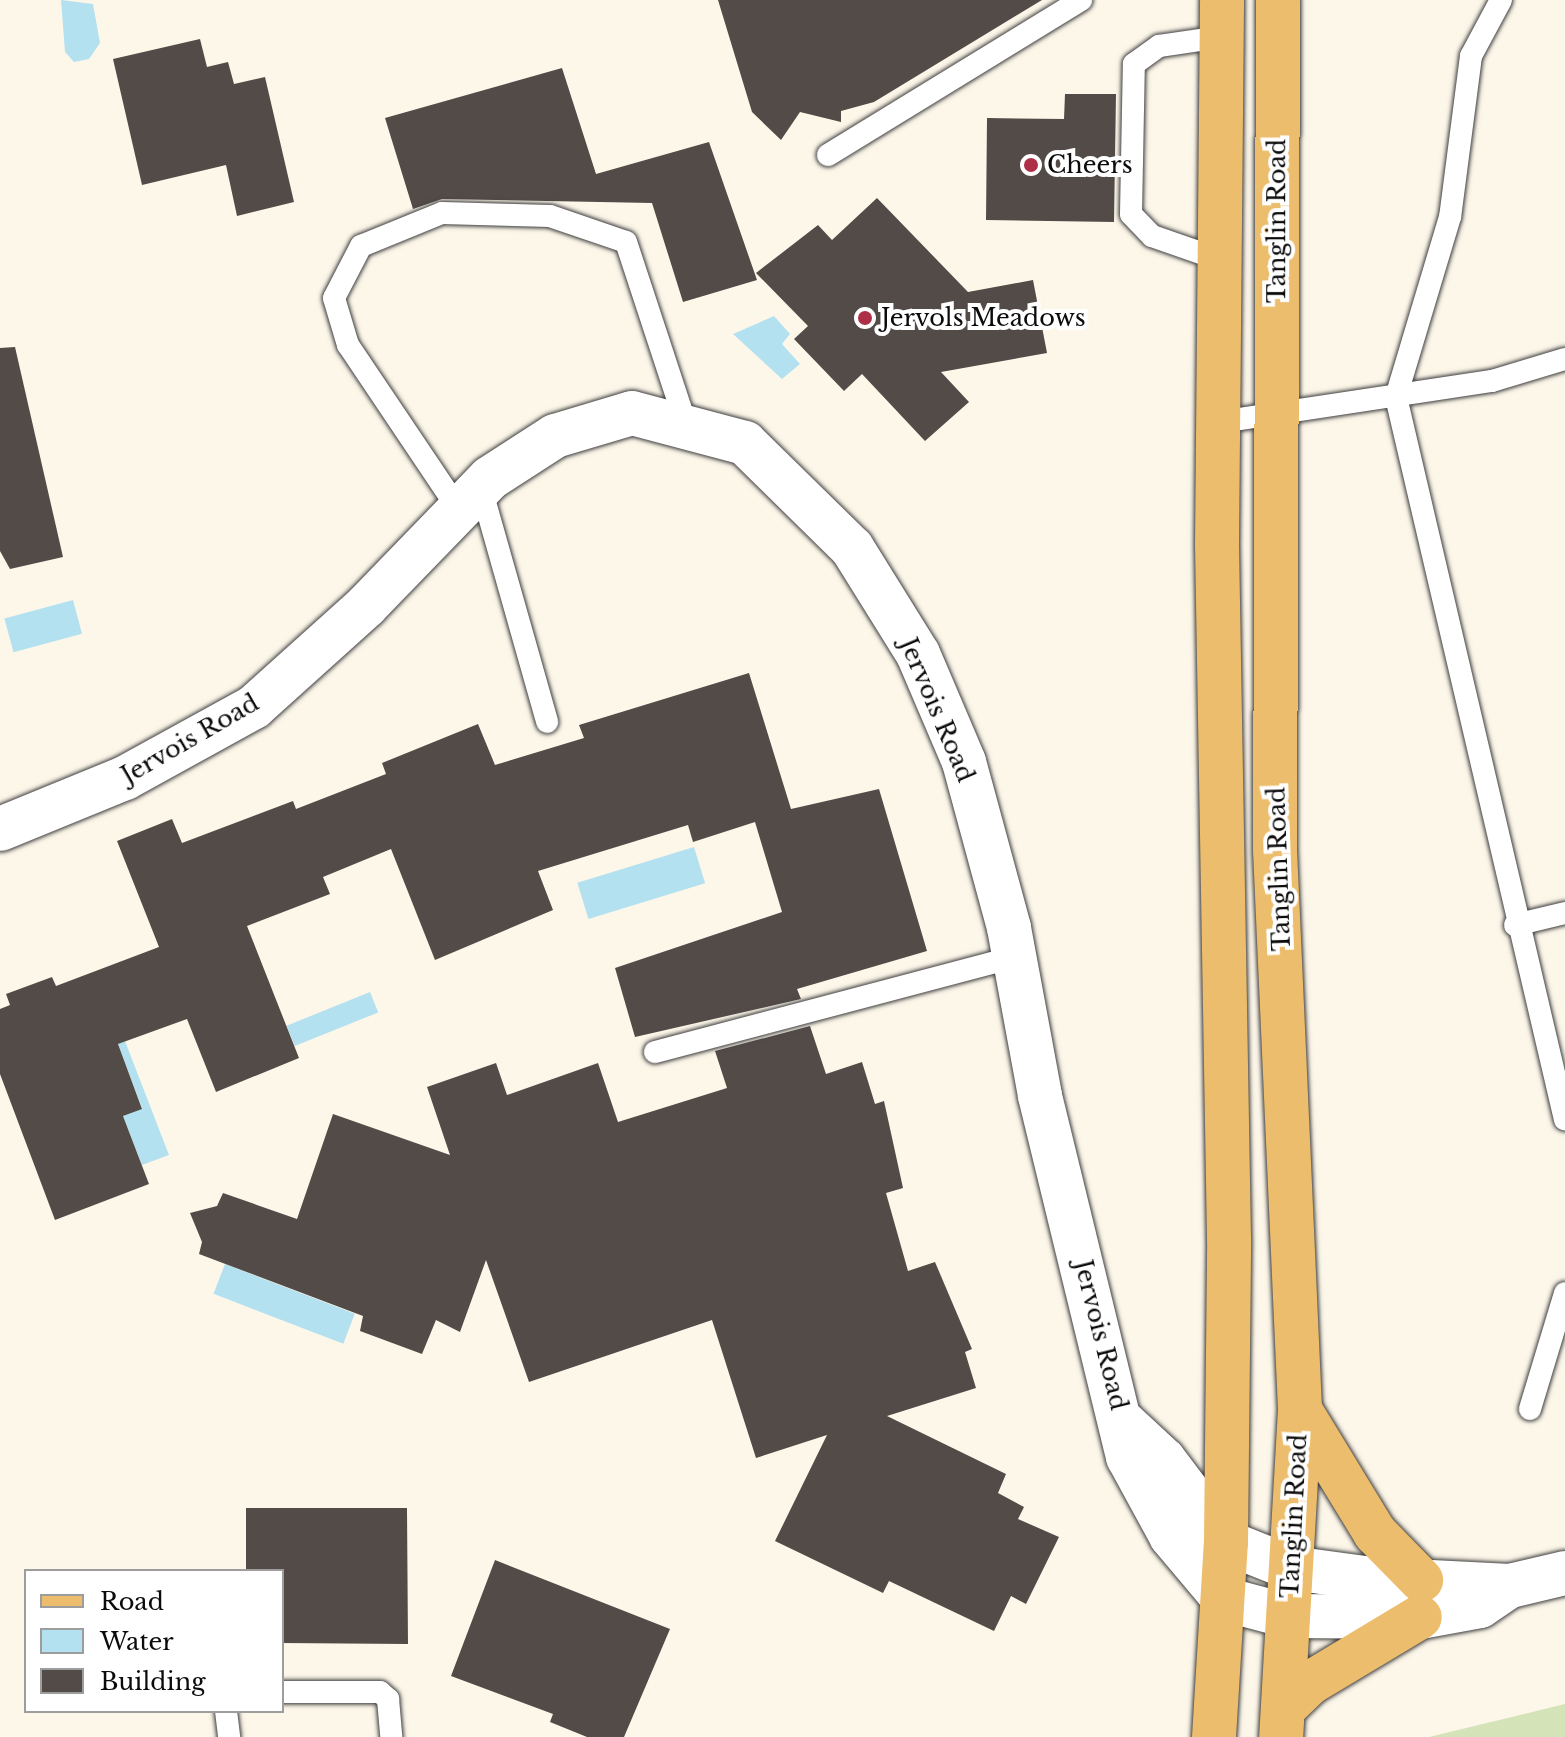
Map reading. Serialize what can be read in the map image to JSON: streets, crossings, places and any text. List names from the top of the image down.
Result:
{
  "streets": {
    "main road": ["Tanglin Road"],
    "street": ["Jervois Road"]
  },
  "places": ["Cheers", "Jervols Meadows"],
  "legend": ["Road", "Water", "Building"]
}
